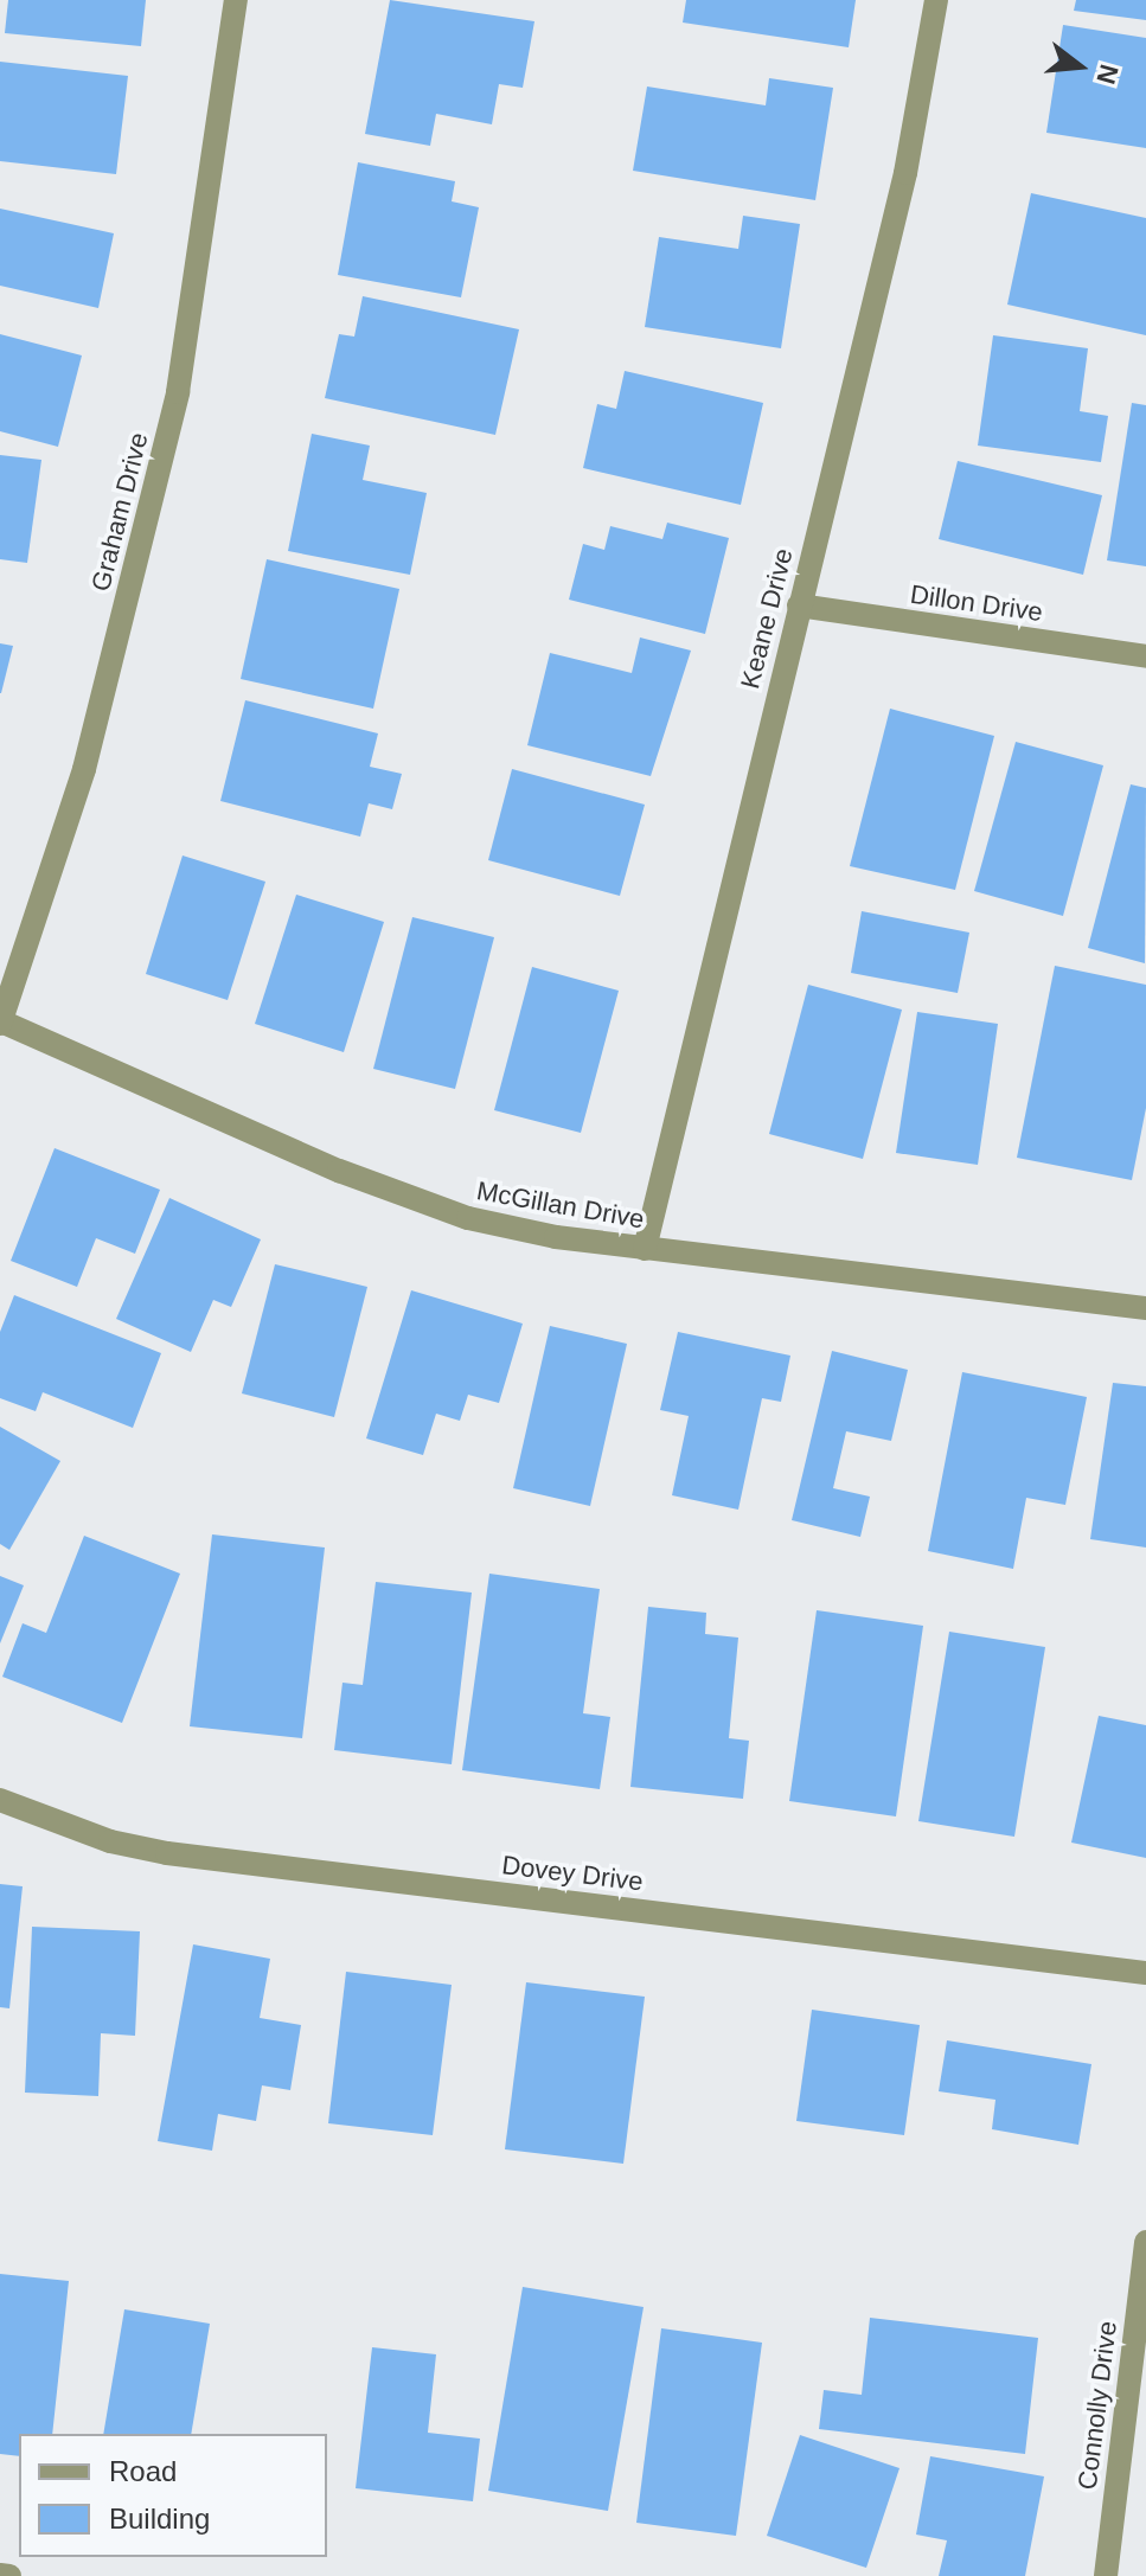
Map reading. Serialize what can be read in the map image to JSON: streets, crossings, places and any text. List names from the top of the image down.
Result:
{
  "streets": {
    "street": [
      "Graham Drive",
      "Dillon Drive",
      "Keane Drive",
      "McGillan Drive",
      "Dovey Drive",
      "Connolly Drive"
    ]
  },
  "crossings": [
    ["Graham Drive", "McGillan Drive"],
    ["Dillon Drive", "Keane Drive"],
    ["Keane Drive", "McGillan Drive"]
  ],
  "legend": ["Road", "Building"],
  "north": "right"
}
